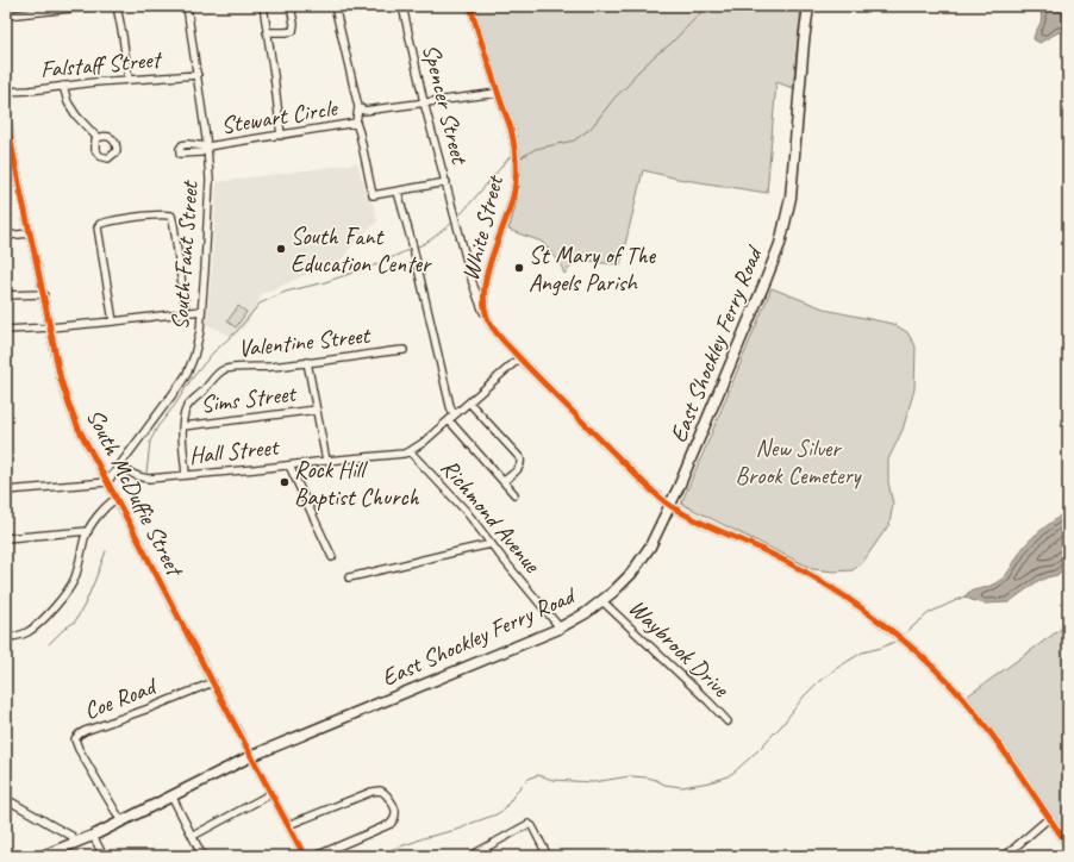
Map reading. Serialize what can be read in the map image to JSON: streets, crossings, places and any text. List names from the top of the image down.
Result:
{
  "streets": {
    "highway": ["East Shockley Ferry Road"],
    "street": [
      "Falstaff Street",
      "Spencer Street",
      "Stewart Circle",
      "White Street",
      "South Fant Street",
      "Valentine Street",
      "Sims Street",
      "Hall Street",
      "South McDuffie Street",
      "Richmond Avenue",
      "Waybrook Drive",
      "Coe Road"
    ]
  },
  "crossings": [
    ["Falstaff Street", "South Fant Street"],
    ["Spencer Street", "White Street"],
    ["Stewart Circle", "South Fant Street"],
    ["White Street", "East Shockley Ferry Road"],
    ["South Fant Street", "Hall Street"],
    ["South Fant Street", "South McDuffie Street"],
    ["Valentine Street", "Sims Street"],
    ["Valentine Street", "Hall Street"],
    ["East Shockley Ferry Road", "South McDuffie Street"],
    ["East Shockley Ferry Road", "Richmond Avenue"],
    ["East Shockley Ferry Road", "Waybrook Drive"],
    ["East Shockley Ferry Road", "Coe Road"],
    ["Hall Street", "Richmond Avenue"],
    ["South McDuffie Street", "Coe Road"]
  ],
  "parks": ["New Silver Brook Cemetery"],
  "places": ["South Fant Education Center", "St Mary of The Angels Parish", "Rock Hill Baptist Church"]
}
